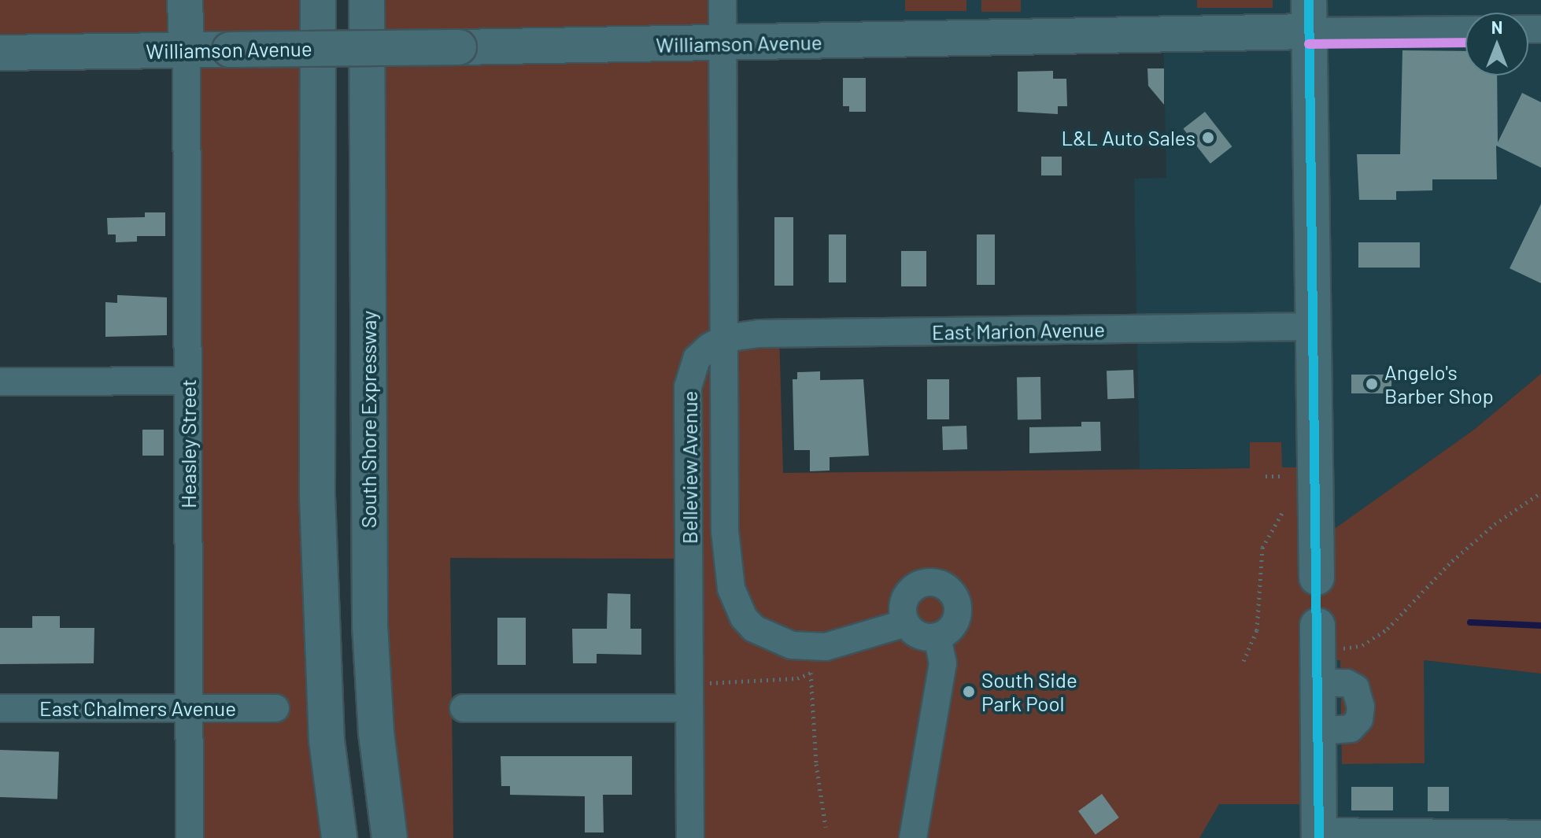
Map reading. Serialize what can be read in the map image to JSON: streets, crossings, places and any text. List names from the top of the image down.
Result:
{
  "streets": {
    "main road": ["Williamson Avenue", "South Shore Expressway"],
    "street": [
      "East Marion Avenue",
      "Heasley Street",
      "Belleview Avenue",
      "East Chalmers Avenue"
    ]
  },
  "crossings": [
    ["Williamson Avenue", "Heasley Street"],
    ["East Marion Avenue", "Belleview Avenue"],
    ["Heasley Street", "East Chalmers Avenue"]
  ],
  "places": ["L&L Auto Sales", "Angelo's Barber Shop", "South Side Park Pool"],
  "north": "top"
}
